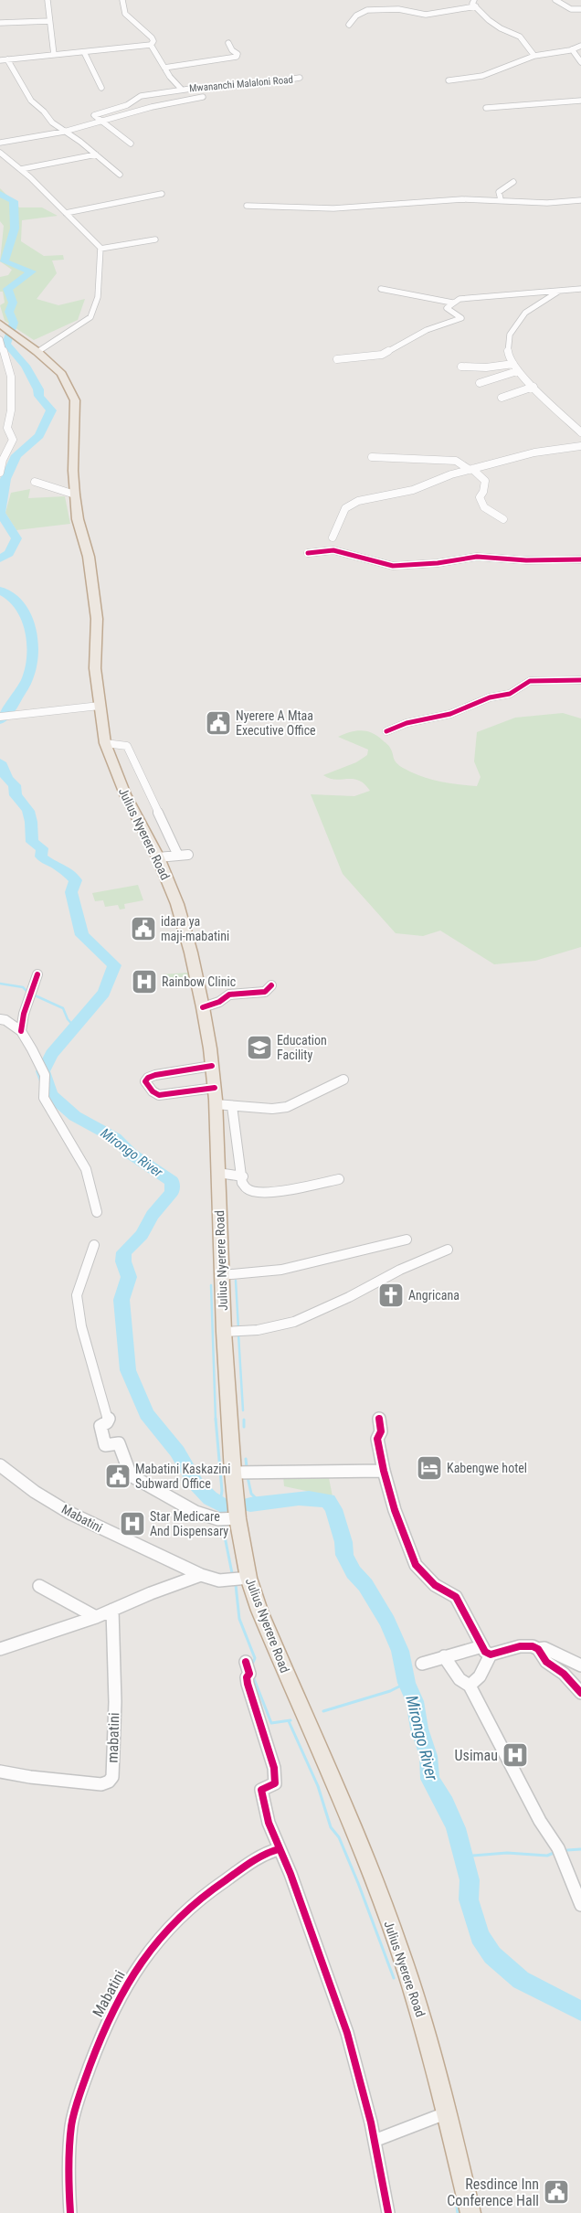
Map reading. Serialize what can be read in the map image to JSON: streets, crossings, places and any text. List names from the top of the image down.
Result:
{
  "streets": {
    "highway": ["Julius Nyerere Road"],
    "street": ["Mwananchi Malaloni Road", "Mabatini", "mabatini"]
  },
  "crossings": [
    ["Julius Nyerere Road", "Mabatini"]
  ],
  "water": ["Mirongo River"],
  "places": {
    "public building": [
      "Nyerere A Mtaa Executive Office",
      "idara ya maji-mabatini",
      "Mabatini Kaskazini Subward Office",
      "Resdince Inn Conference Hall"
    ],
    "hospital": ["Rainbow Clinic", "Star Medicare And Dispensary", "Usimau"],
    "school or university": ["Education Facility"],
    "church": ["Angricana"],
    "hotel": ["Kabengwe hotel"]
  }
}
